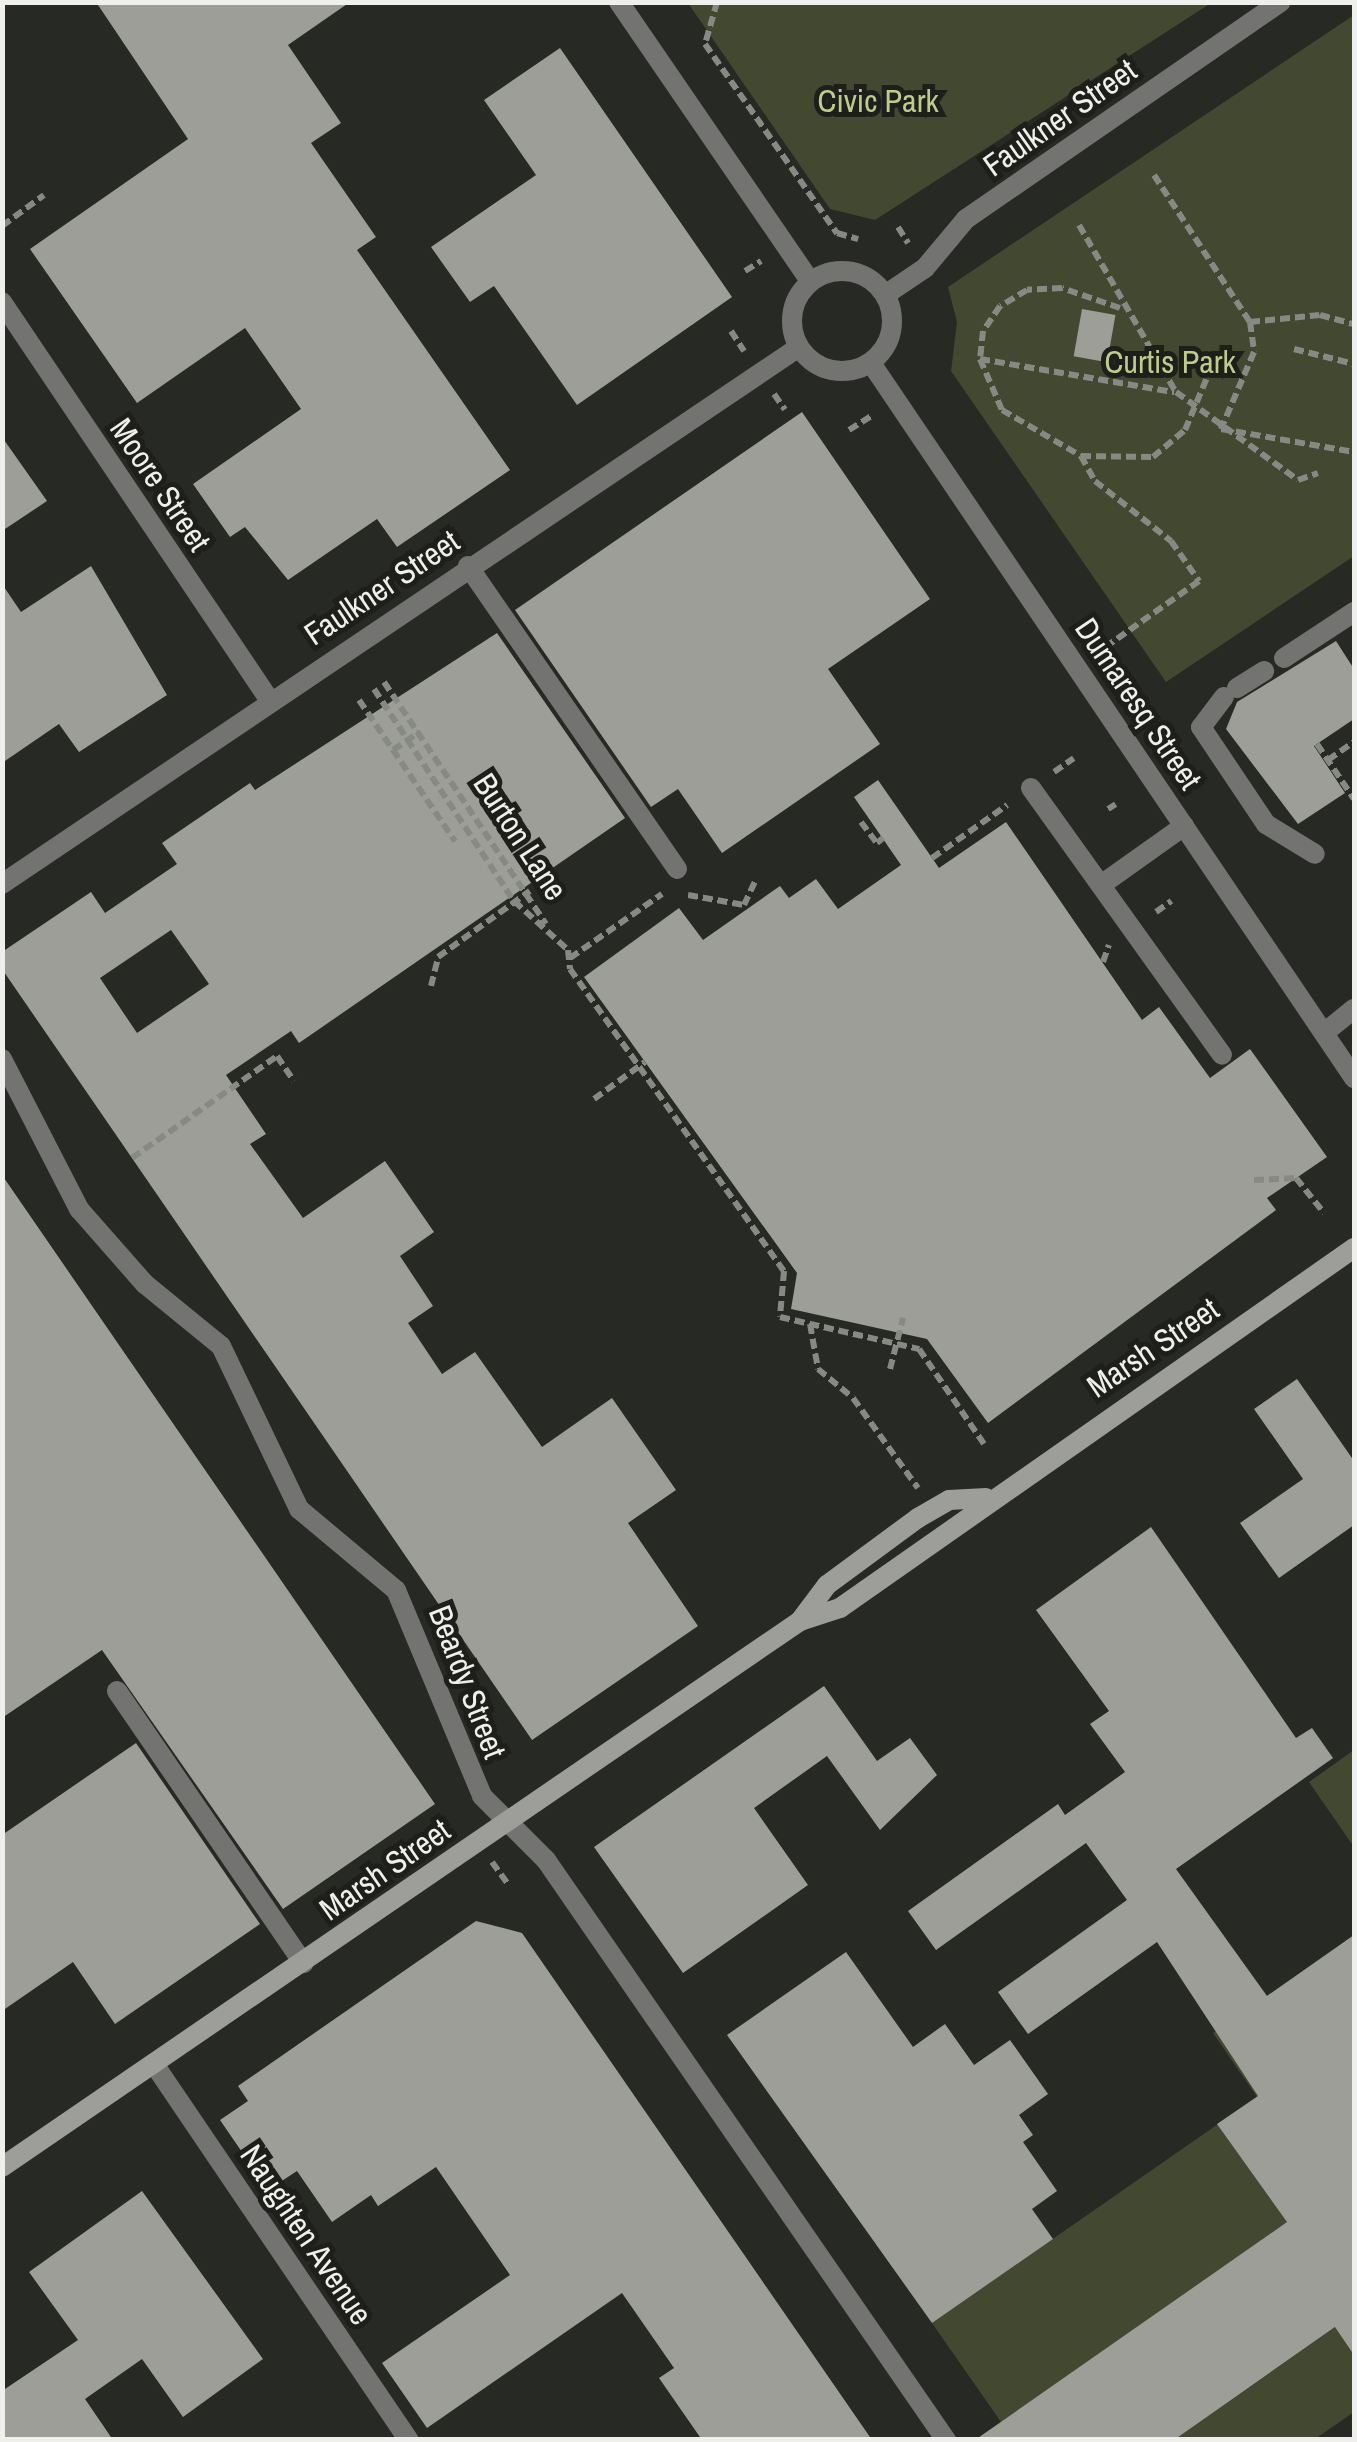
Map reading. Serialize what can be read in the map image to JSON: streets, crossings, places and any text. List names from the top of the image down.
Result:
{
  "streets": {
    "main road": ["Marsh Street"],
    "street": [
      "Faulkner Street",
      "Moore Street",
      "Dumaresq Street",
      "Beardy Street",
      "Naughten Avenue"
    ],
    "path": ["Burton Lane"]
  },
  "crossings": [
    ["Faulkner Street", "Moore Street"],
    ["Faulkner Street", "Dumaresq Street"],
    ["Marsh Street", "Beardy Street"],
    ["Marsh Street", "Naughten Avenue"]
  ],
  "parks": ["Civic Park", "Curtis Park"]
}
